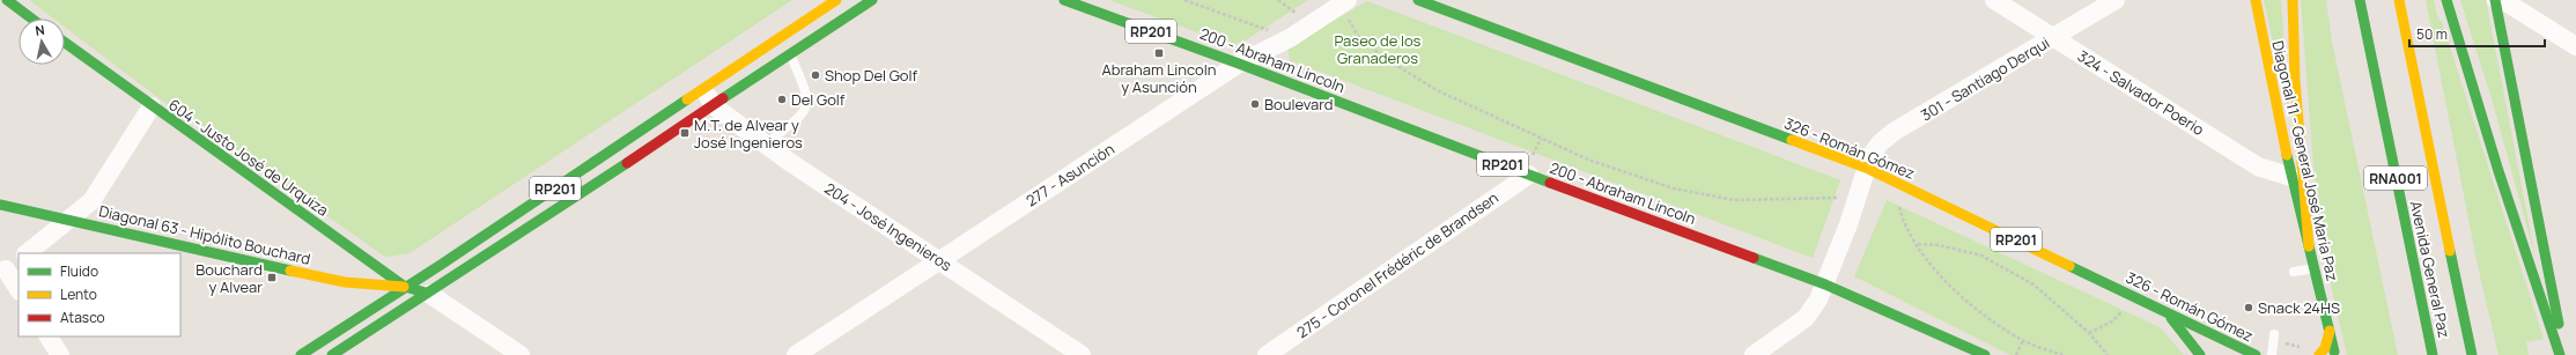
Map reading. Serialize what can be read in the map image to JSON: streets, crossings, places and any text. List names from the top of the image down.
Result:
{
  "streets": {
    "main road": [
      "RP201",
      "200 - Abraham Lincoln",
      "326 - Román Gómez",
      "604 - Justo José de Urquiza",
      "Diagonal 11 - General José María Paz",
      "RNA001",
      "Diagonal 63 - Hipólito Bouchard",
      "Avenida General Paz"
    ],
    "street": [
      "301 - Santiago Derqui",
      "324 - Salvador Poerio",
      "277 - Asunción",
      "204 - José Ingenieros",
      "275 - Coronel Frédéric de Brandsen"
    ]
  },
  "crossings": [
    ["RP201", "604 - Justo José de Urquiza"],
    ["RP201", "204 - José Ingenieros"],
    ["RP201", "Diagonal 63 - Hipólito Bouchard"],
    ["200 - Abraham Lincoln", "301 - Santiago Derqui"],
    ["200 - Abraham Lincoln", "277 - Asunción"],
    ["200 - Abraham Lincoln", "275 - Coronel Frédéric de Brandsen"],
    ["301 - Santiago Derqui", "324 - Salvador Poerio"],
    ["301 - Santiago Derqui", "326 - Román Gómez"],
    ["324 - Salvador Poerio", "Diagonal 11 - General José María Paz"],
    ["604 - Justo José de Urquiza", "Diagonal 63 - Hipólito Bouchard"],
    ["277 - Asunción", "204 - José Ingenieros"]
  ],
  "parks": ["Paseo de los Granaderos"],
  "places": {
    "transit": ["Abraham Lincoln y Asunción", "M.T. de Alvear y José Ingenieros", "Bouchard y Alvear"],
    "other": [
      "Shop Del Golf",
      "Del Golf",
      "Boulevard",
      "Snack 24HS"
    ]
  },
  "legend": ["Fluido", "Lento", "Atasco"],
  "scale_bar": "50 m",
  "north": "top"
}
